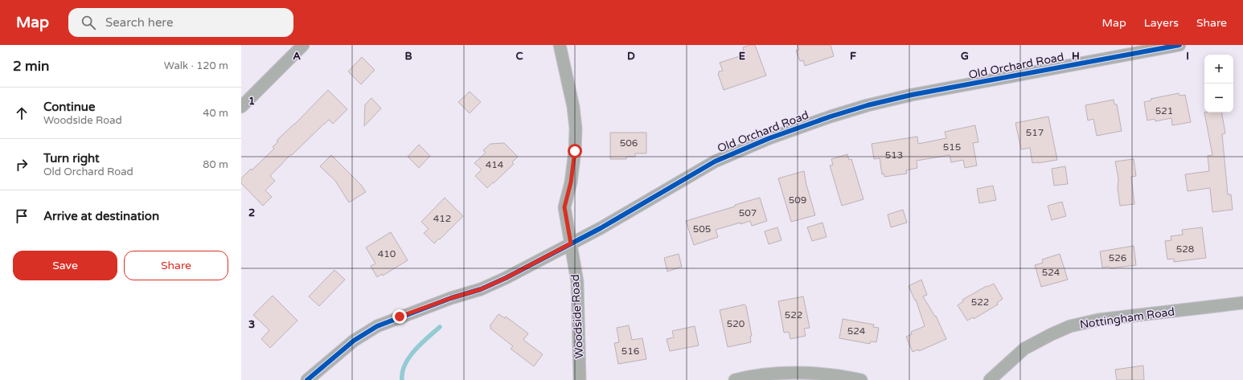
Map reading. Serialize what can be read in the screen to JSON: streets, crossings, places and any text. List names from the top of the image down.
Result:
{
  "streets": {
    "street": ["Old Orchard Road", "Woodside Road", "Nottingham Road"]
  },
  "crossings": [
    ["Old Orchard Road", "Woodside Road"]
  ],
  "house_numbers": [
    "521",
    "517",
    "506",
    "515",
    "513",
    "414",
    "509",
    "507",
    "412",
    "505",
    "528",
    "410",
    "526",
    "524",
    "522",
    "522",
    "520",
    "524",
    "516"
  ],
  "page": {
    "header": "Map",
    "search": "Search here",
    "nav": ["Map", "Layers", "Share"],
    "heading": ["2 min", "Walk · 120 m"],
    "map_buttons": ["+", "−"],
    "list": [
      ["Continue", "Woodside Road", "40 m"],
      ["Turn right", "Old Orchard Road", "80 m"],
      "Arrive at destination"
    ],
    "buttons": ["Save", "Share"]
  },
  "grid": {
    "columns": [
      "A",
      "B",
      "C",
      "D",
      "E",
      "F",
      "G",
      "H",
      "I"
    ],
    "rows": ["1", "2", "3"]
  }
}
